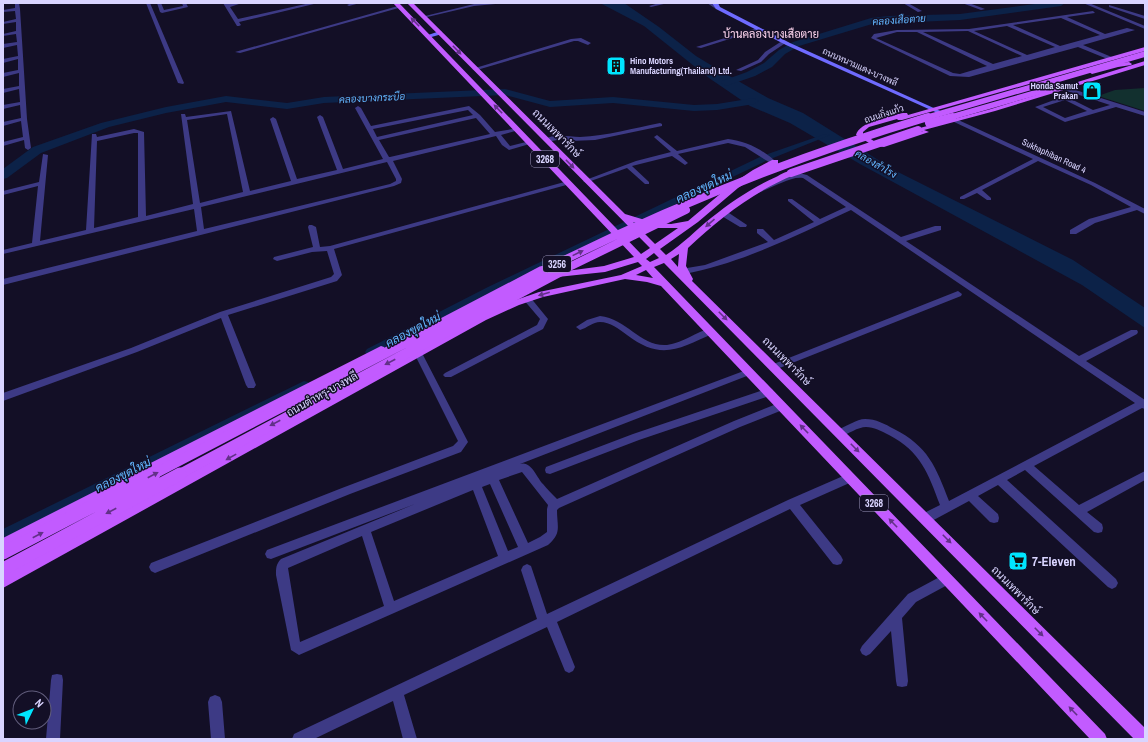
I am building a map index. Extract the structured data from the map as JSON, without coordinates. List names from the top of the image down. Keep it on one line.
{"streets":{"main road":["ถนนหนามแดง-บางพลี","ถนนกิ่งแก้ว","ถนนเทพารักษ์","3268","3256","ถนนตำหรุ-บางพลี"],"street":["Sukhaphiban Road 4"]},"crossings":[["ถนนหนามแดง-บางพลี","ถนนกิ่งแก้ว"],["ถนนหนามแดง-บางพลี","3256"],["ถนนกิ่งแก้ว","ถนนเทพารักษ์"],["ถนนกิ่งแก้ว","ถนนตำหรุ-บางพลี"],["ถนนเทพารักษ์","3256"],["ถนนเทพารักษ์","ถนนตำหรุ-บางพลี"],["Sukhaphiban Road 4","3256"],["3268","ถนนตำหรุ-บางพลี"],["3256","ถนนตำหรุ-บางพลี"]],"districts":["บ้านคลองบางเสือตาย"],"water":["คลองเสือตาย","คลองบางกระบือ","คลองสำโรง","คลองขุดใหม่"],"places":{"building":["Hino Motors Manufacturing(Thailand) Ltd."],"shop":["Honda Samut Prakan"],"supermarket":["7-Eleven"]},"north":"top right"}
